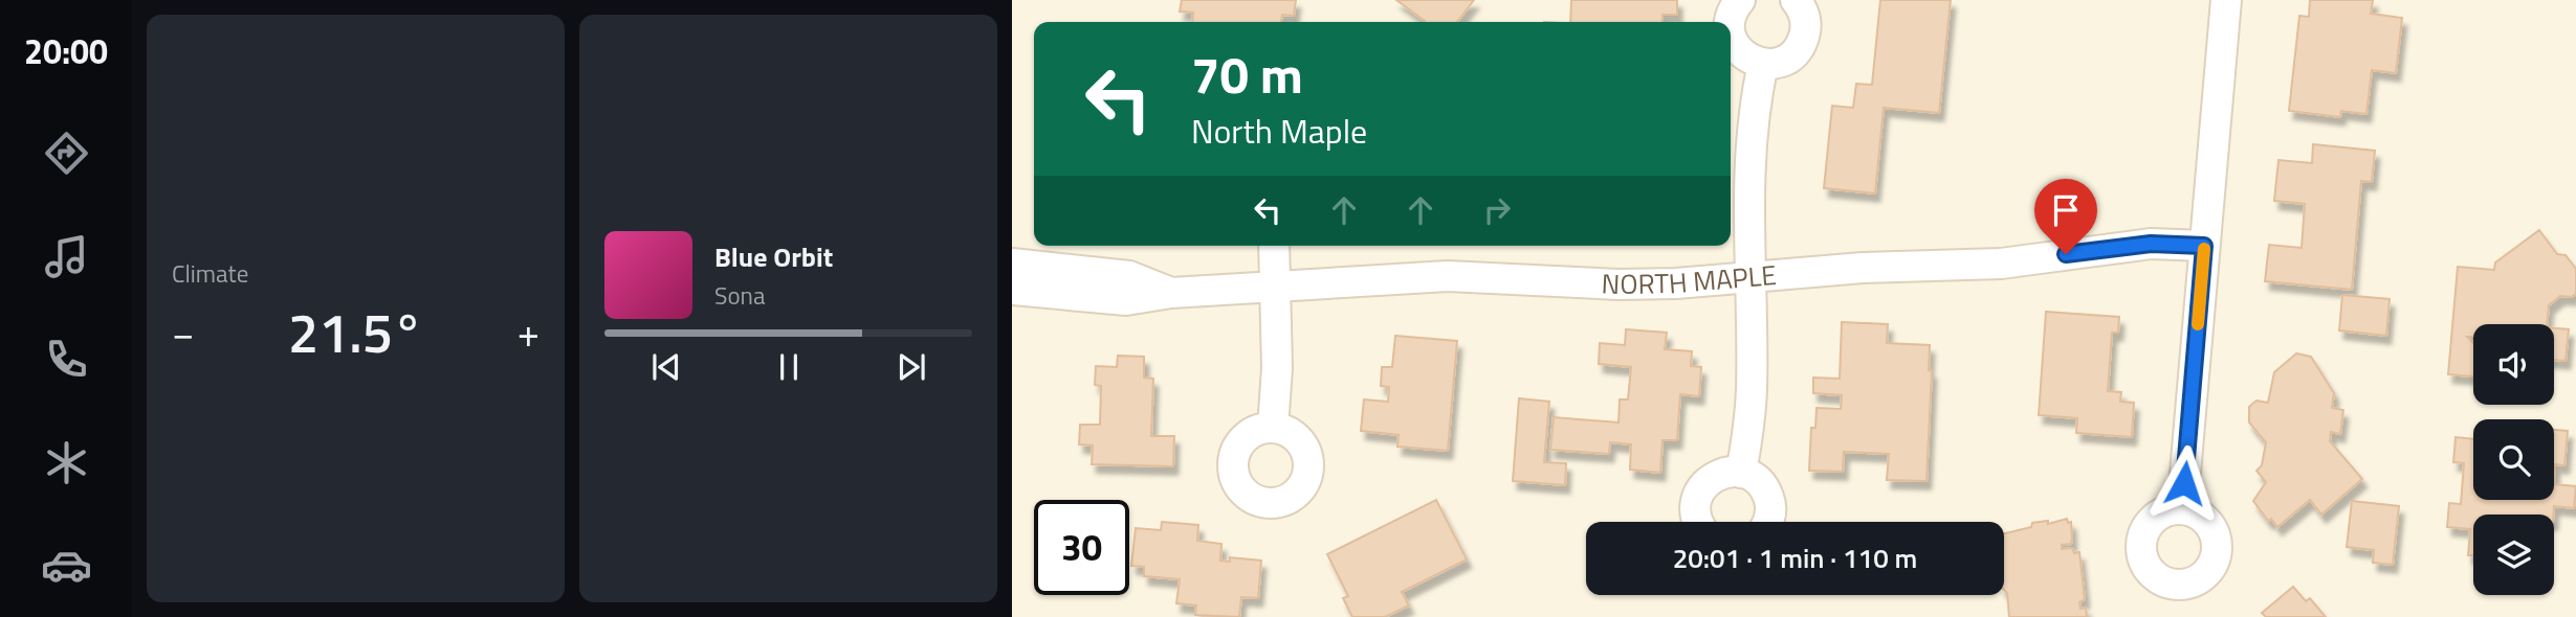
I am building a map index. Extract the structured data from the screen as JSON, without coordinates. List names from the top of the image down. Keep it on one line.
{"streets":{"street":["NORTH MAPLE"]},"page":{"tabs":"20:00","tile":"Climate","turn":["70 m","North Maple"],"song":["Blue Orbit","Sona"],"heat":["−","21.5°","+"],"limit":"30","trip":"20:01 · 1 min · 110 m"}}
